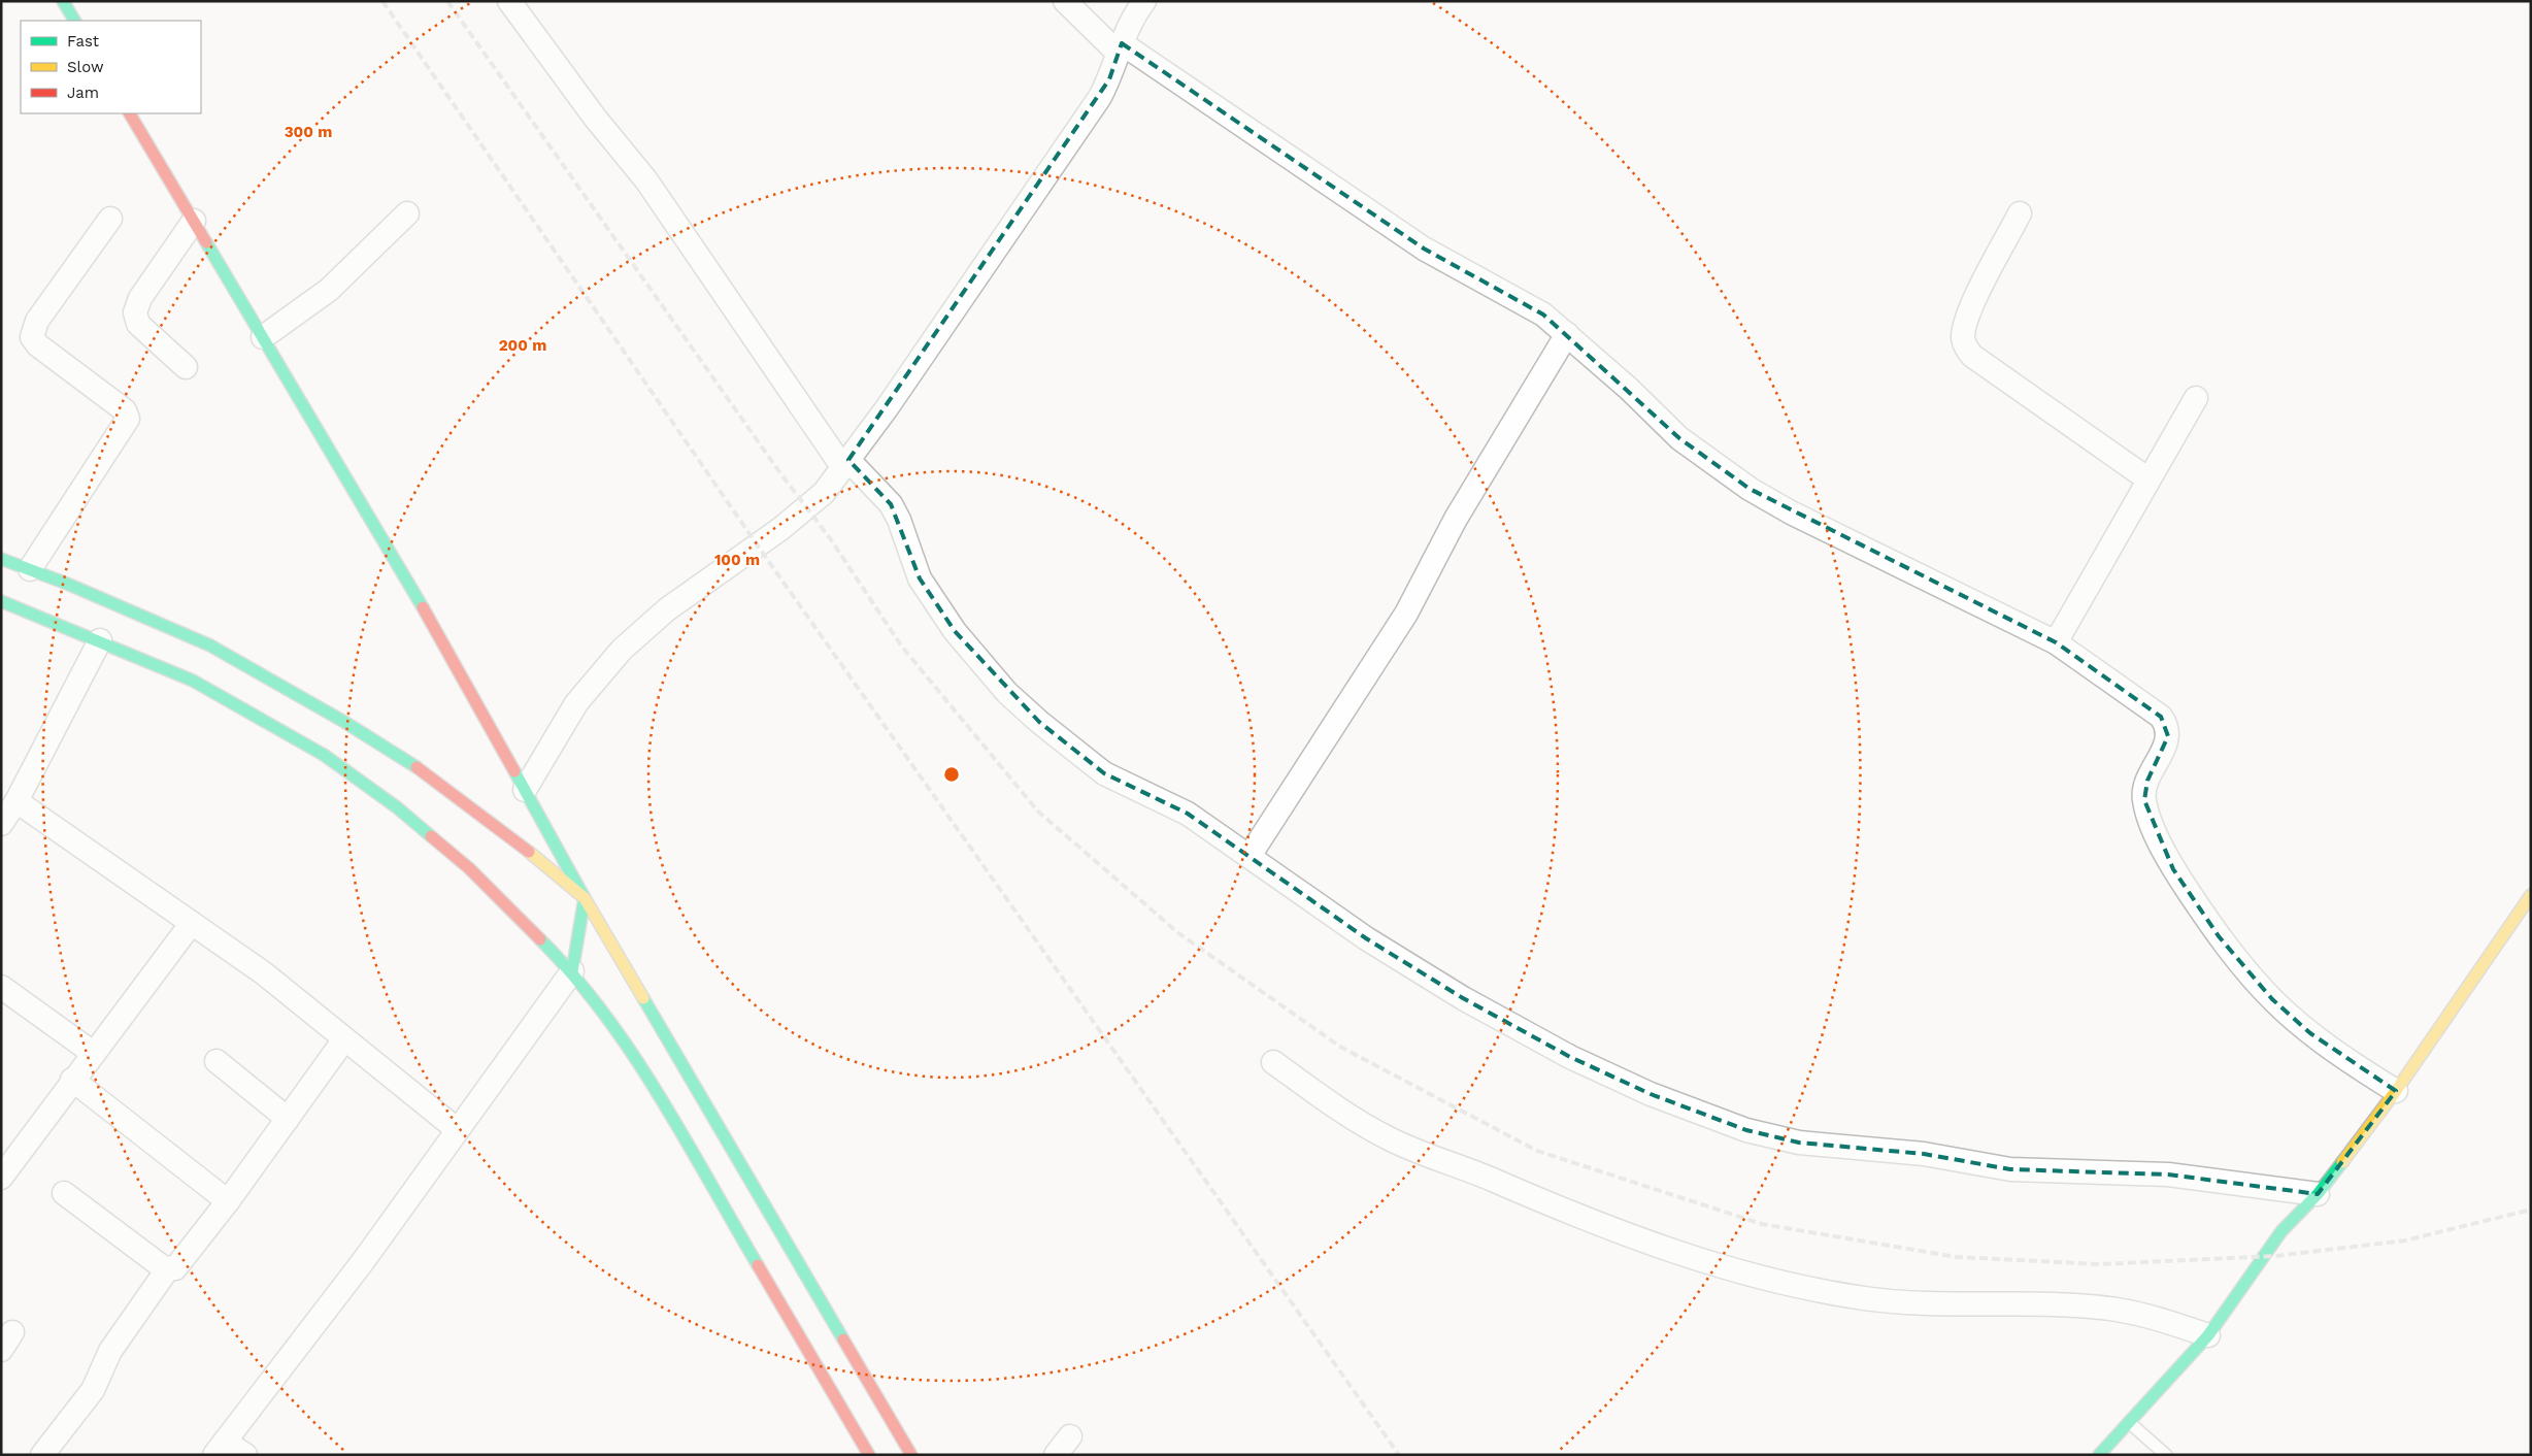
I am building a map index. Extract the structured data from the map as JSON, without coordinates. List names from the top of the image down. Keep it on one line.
{"legend":["Fast","Slow","Jam"],"rings":["300 m","200 m","100 m"]}
